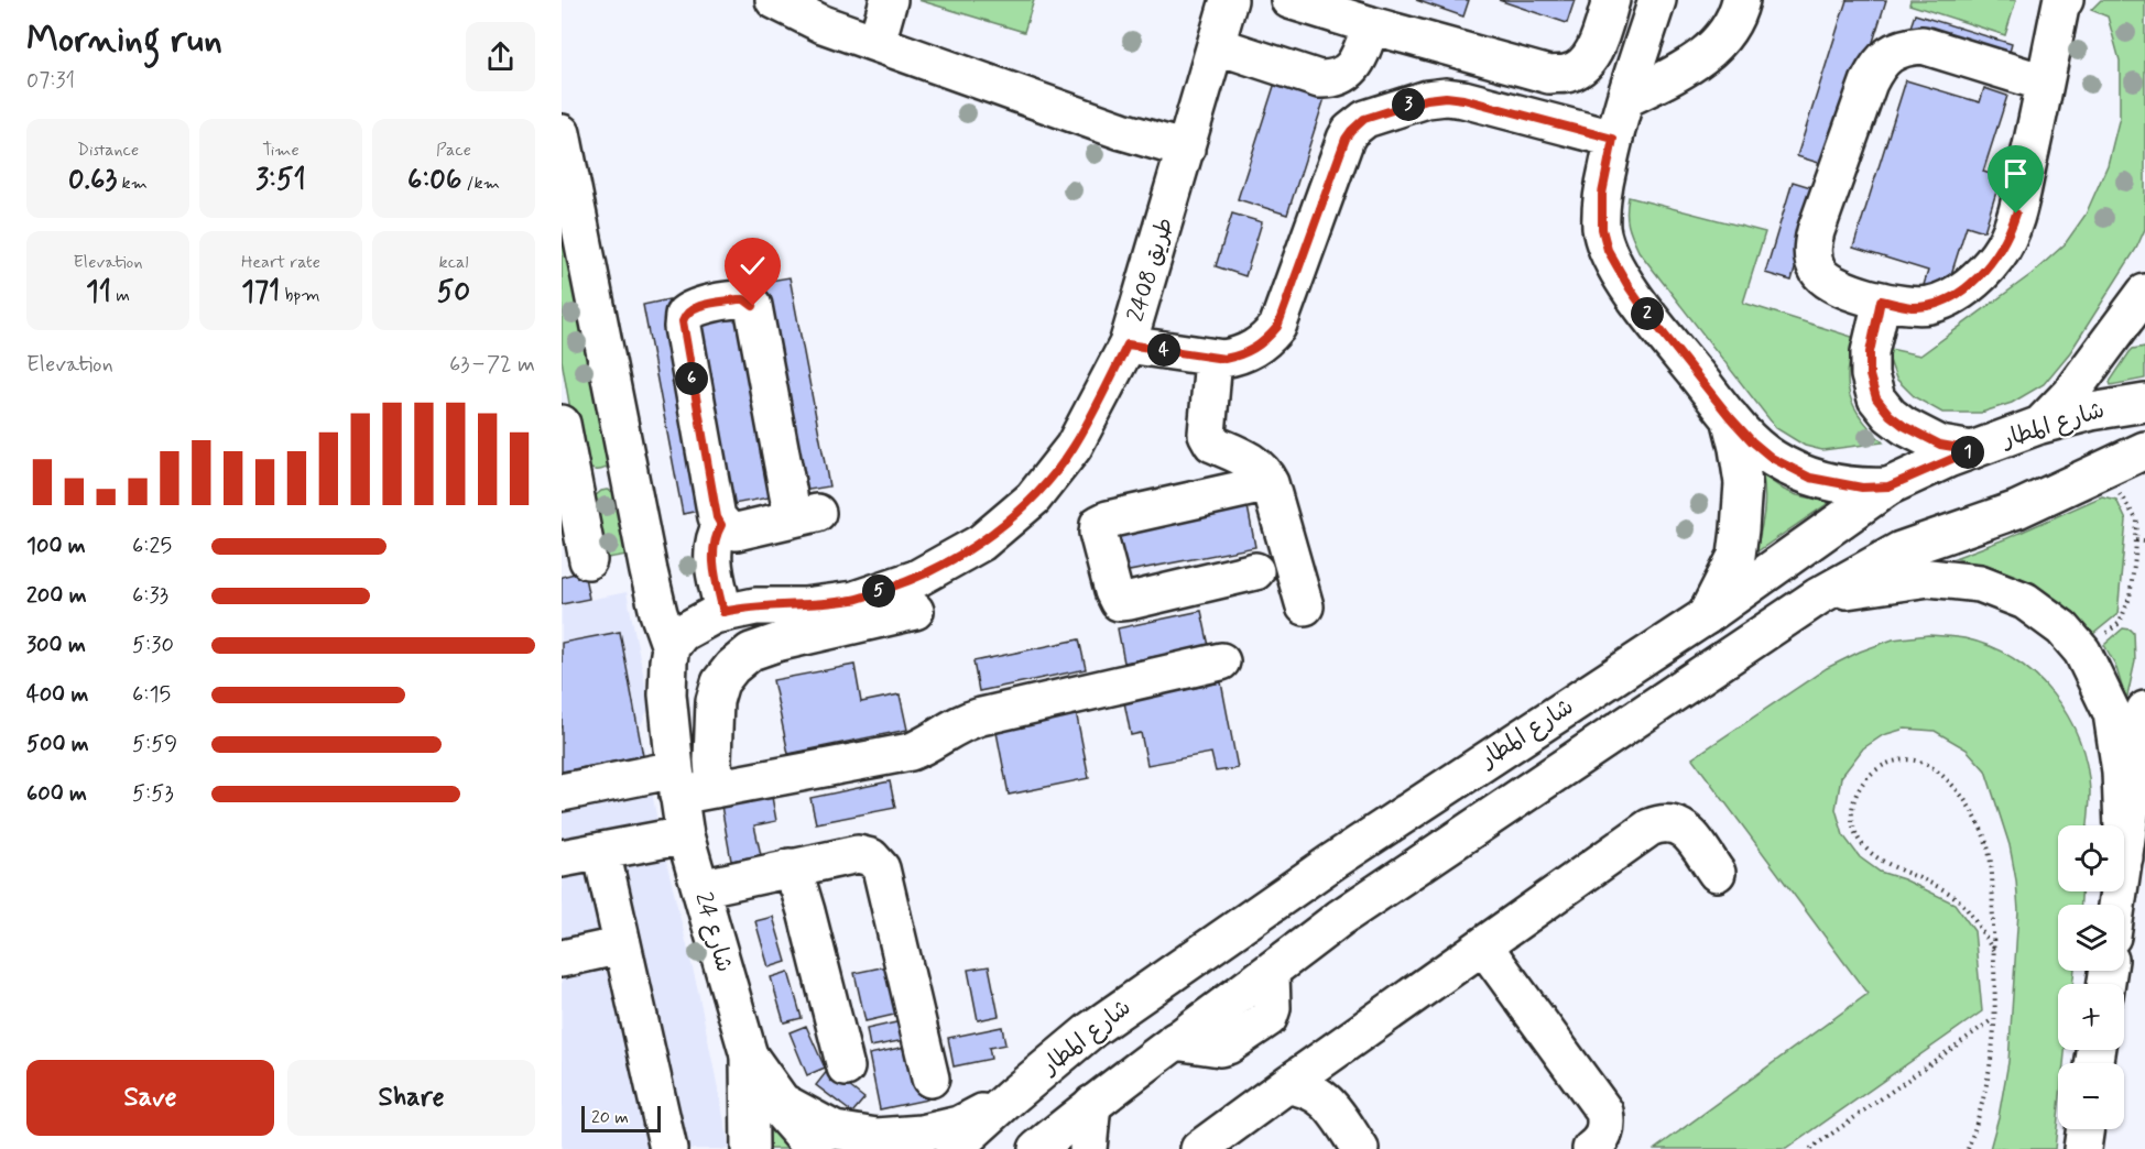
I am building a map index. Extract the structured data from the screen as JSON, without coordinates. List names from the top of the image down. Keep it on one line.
{"streets":{"main road":["طريق 2408","شارع المطار","شارع 24"]},"crossings":[["طريق 2408","شارع 24"]],"scale_bar":"20 m","page":{"heading":["Morning run","07:31"],"pins":["3","2","4","6","1","5"],"stats":[["Distance","0.63 km"],["Time","3:51"],["Pace","6:06 /km"],["Elevation","11 m"],["Heart rate","171 bpm"],["kcal","50"]],"chart":["Elevation","63–72 m"],"list":[{"name":"100 m","note":"6:25"},{"name":"200 m","note":"6:33"},{"name":"300 m","note":"5:30"},{"name":"400 m","note":"6:15"},{"name":"500 m","note":"5:59"},{"name":"600 m","note":"5:53"}],"map_buttons":["+","−"],"buttons":["Save","Share"],"scale":"20 m"}}
